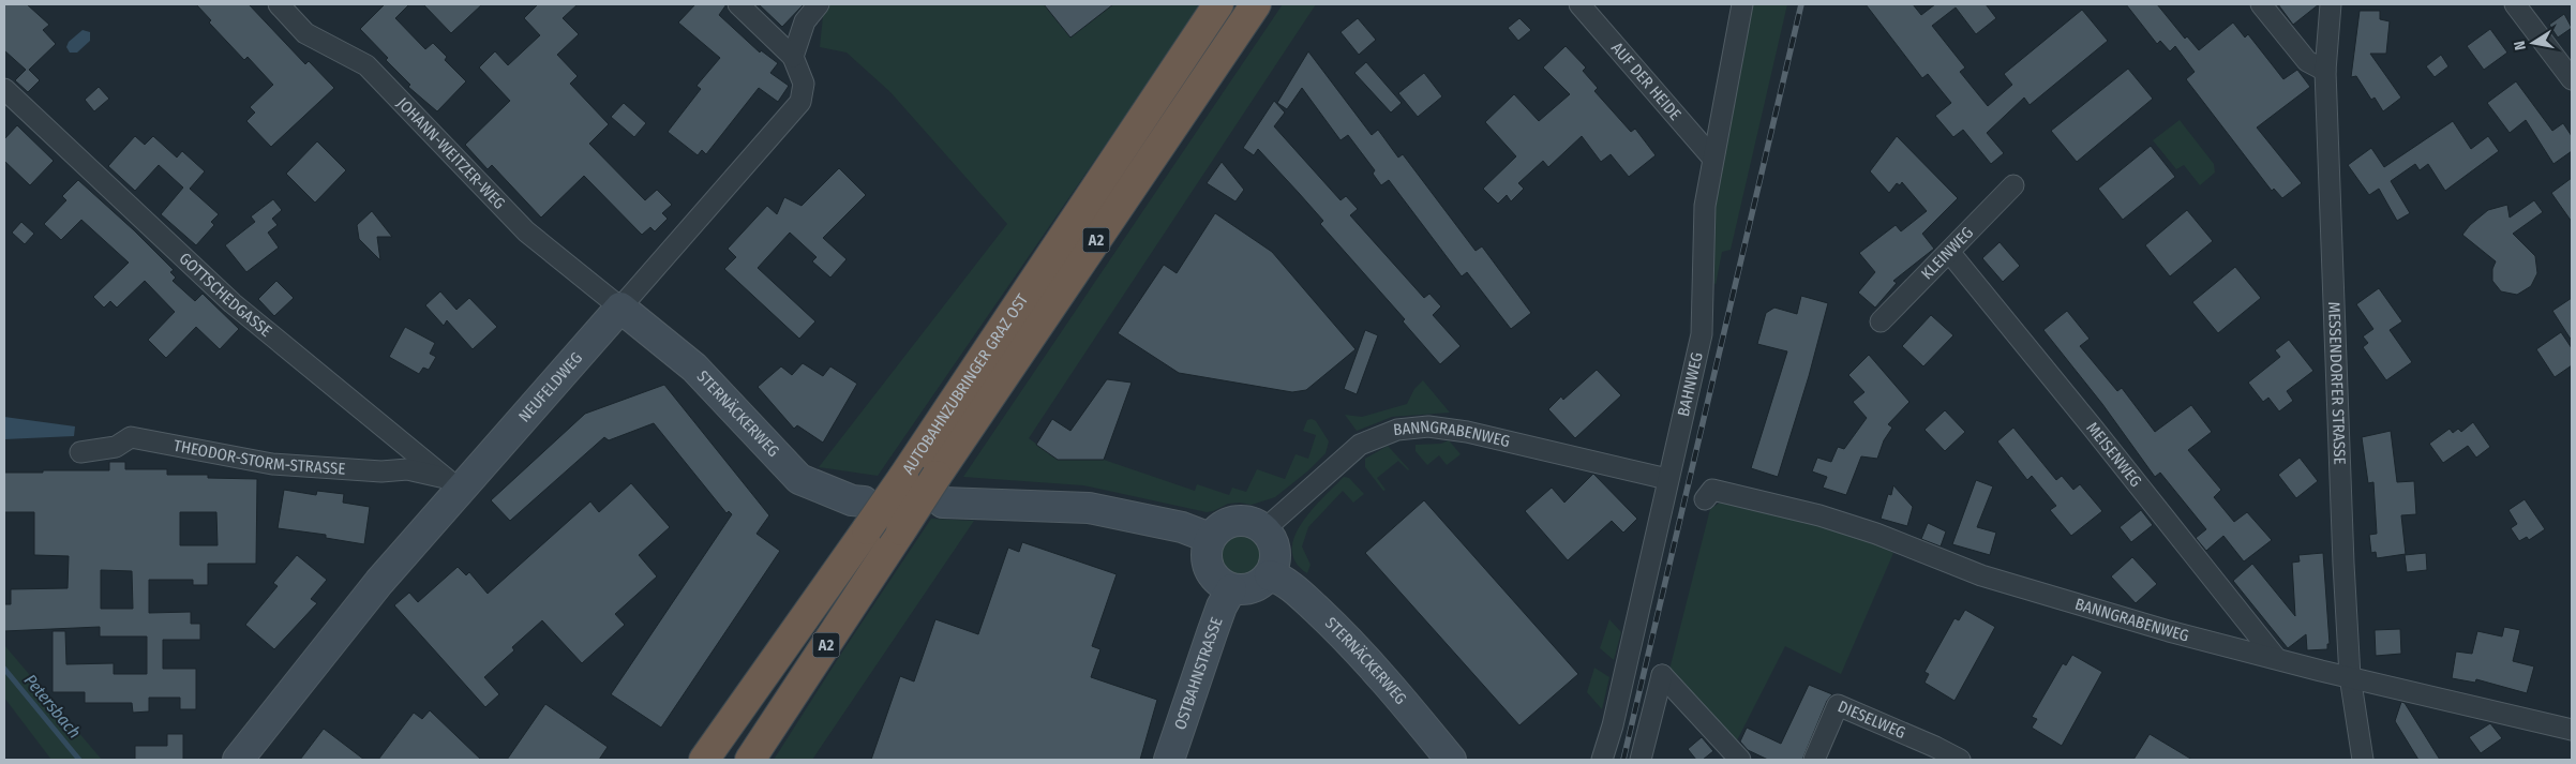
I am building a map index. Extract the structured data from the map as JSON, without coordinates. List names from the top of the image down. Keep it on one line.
{"streets":{"highway":["A2","AUTOBAHNZUBRINGER GRAZ OST"],"street":["AUF DER HEIDE","JOHANN-WEITZER-WEG","KLEINWEG","GOTTSCHEDGASSE","MESSENDORFER STRASSE","BAHNWEG","NEUFELDWEG","STERNÄCKERWEG","BANNGRABENWEG","MEISENWEG","THEODOR-STORM-STRASSE","OSTBAHNSTRASSE","DIESELWEG"]},"crossings":[["AUF DER HEIDE","BAHNWEG"],["JOHANN-WEITZER-WEG","NEUFELDWEG"],["JOHANN-WEITZER-WEG","STERNÄCKERWEG"],["KLEINWEG","MEISENWEG"],["GOTTSCHEDGASSE","NEUFELDWEG"],["GOTTSCHEDGASSE","THEODOR-STORM-STRASSE"],["MESSENDORFER STRASSE","BANNGRABENWEG"],["AUTOBAHNZUBRINGER GRAZ OST","STERNÄCKERWEG"],["BAHNWEG","BANNGRABENWEG"],["NEUFELDWEG","STERNÄCKERWEG"],["NEUFELDWEG","THEODOR-STORM-STRASSE"],["STERNÄCKERWEG","BANNGRABENWEG"],["STERNÄCKERWEG","OSTBAHNSTRASSE"],["BANNGRABENWEG","MEISENWEG"],["BANNGRABENWEG","OSTBAHNSTRASSE"]],"water":["Petersbach"],"north":"left"}
